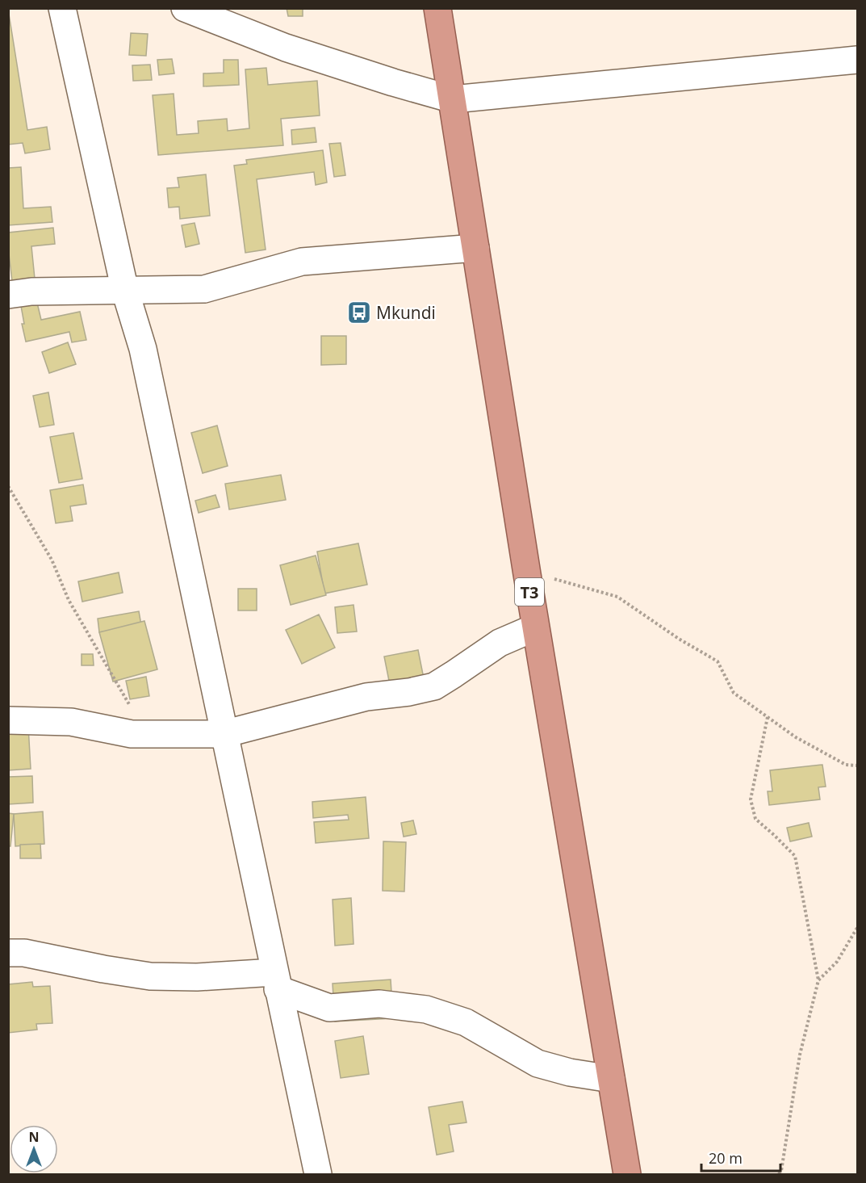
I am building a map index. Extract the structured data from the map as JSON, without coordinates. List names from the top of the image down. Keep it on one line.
{"streets":{"highway":["T3"]},"places":{"bus stop":["Mkundi"]},"scale_bar":"20 m","north":"top"}
